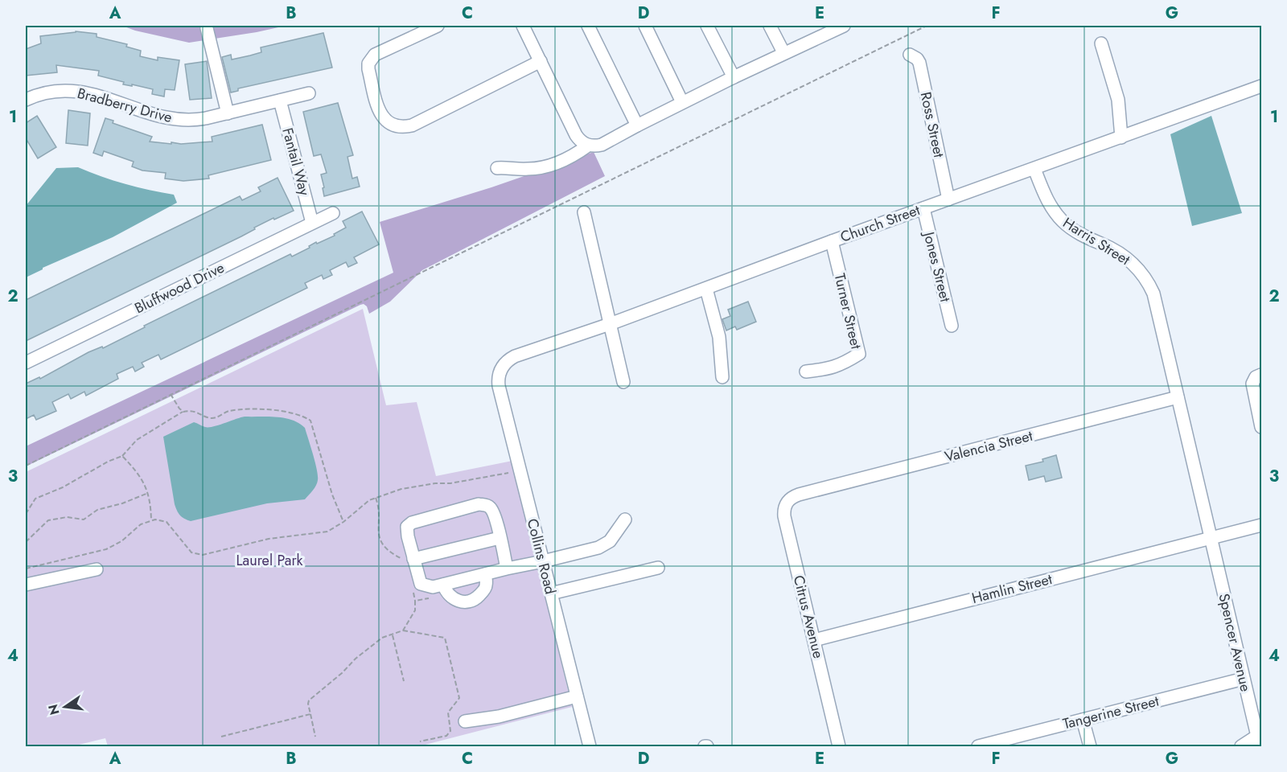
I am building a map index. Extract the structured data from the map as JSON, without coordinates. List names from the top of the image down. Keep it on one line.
{"streets":{"street":["Bradberry Drive","Ross Street","Fantail Way","Church Street","Harris Street","Jones Street","Bluffwood Drive","Turner Street","Valencia Street","Collins Road","Hamlin Street","Citrus Avenue","Spencer Avenue","Tangerine Street"]},"crossings":[["Bradberry Drive","Fantail Way"],["Ross Street","Church Street"],["Fantail Way","Bluffwood Drive"],["Church Street","Harris Street"],["Church Street","Jones Street"],["Church Street","Turner Street"],["Church Street","Collins Road"],["Harris Street","Valencia Street"],["Harris Street","Spencer Avenue"],["Valencia Street","Citrus Avenue"],["Valencia Street","Spencer Avenue"],["Hamlin Street","Citrus Avenue"],["Hamlin Street","Spencer Avenue"],["Spencer Avenue","Tangerine Street"]],"parks":["Laurel Park"],"north":"left","grid":{"columns":["A","B","C","D","E","F","G"],"rows":["1","2","3","4"]}}
